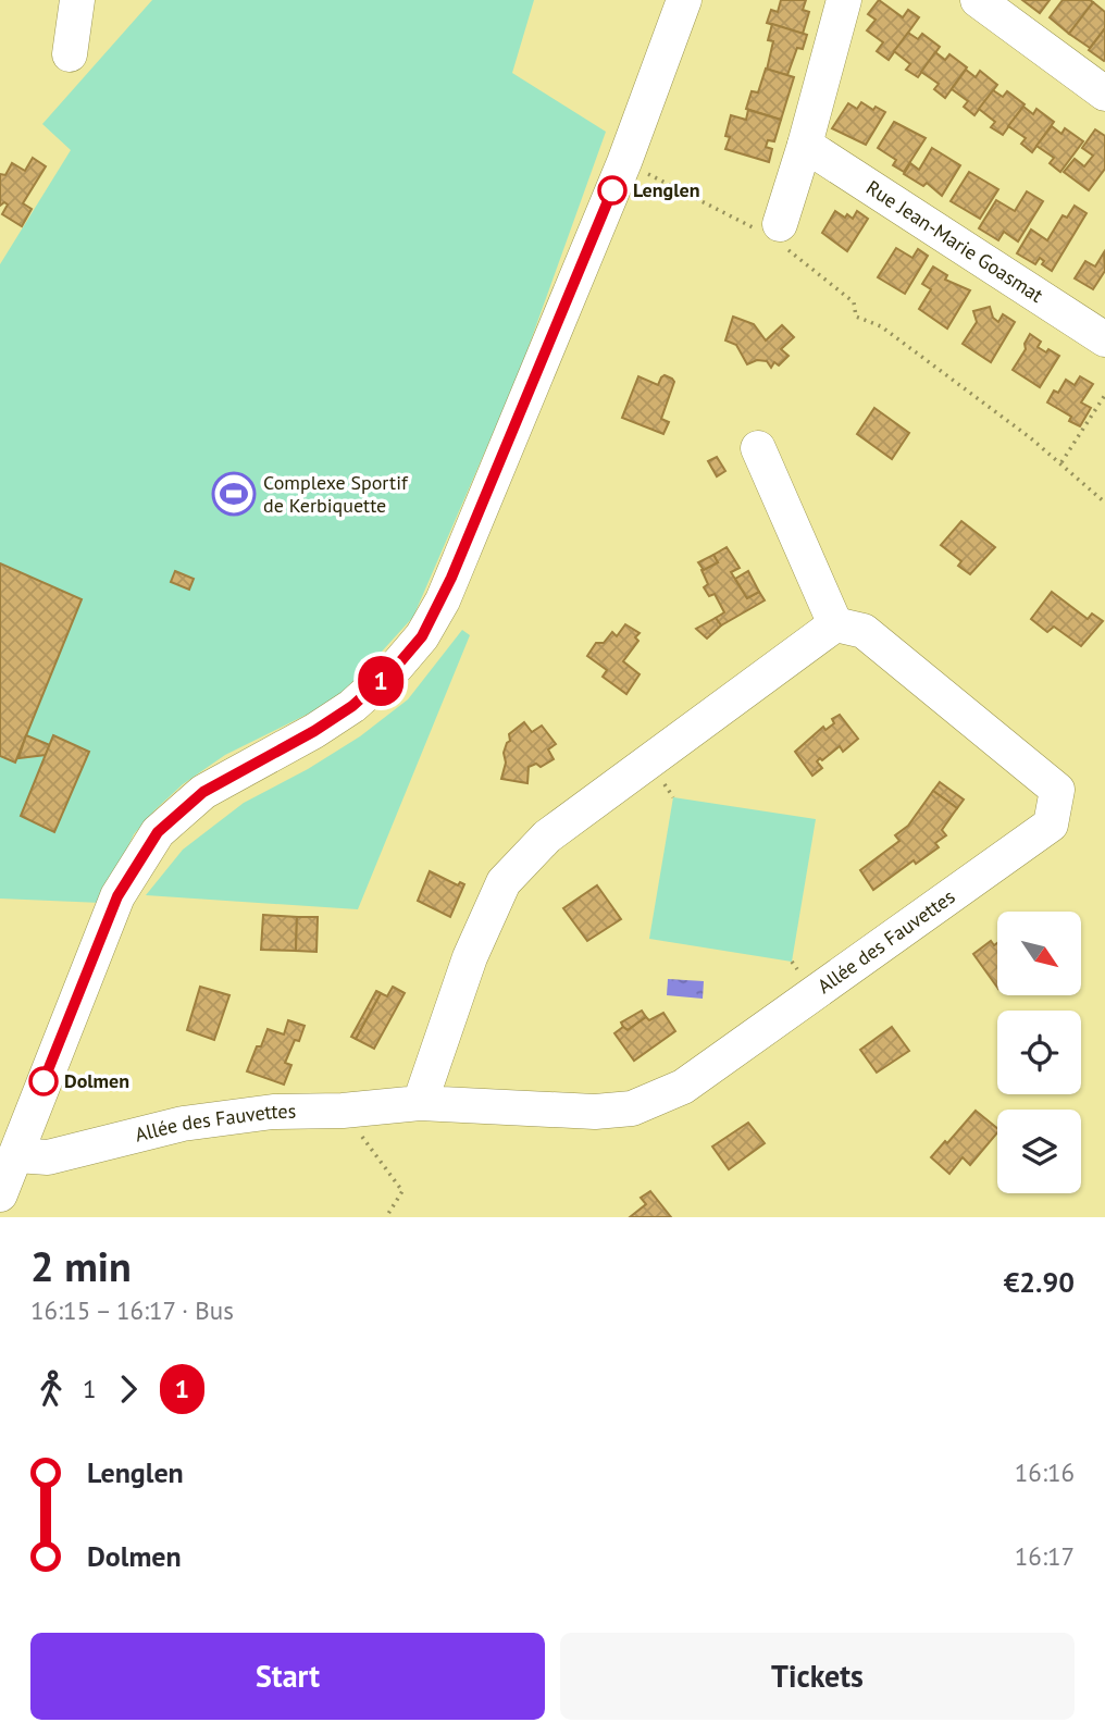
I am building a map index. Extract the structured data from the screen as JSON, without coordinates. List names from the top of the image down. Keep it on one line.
{"streets":{"street":["Rue Jean-Marie Goasmat","Allée des Fauvettes"]},"places":{"other":["Lenglen","Dolmen"],"sports":["Complexe Sportif de Kerbiquette"]},"lines":["bus line 1"],"north":"bottom right","page":{"on_map":"1","heading":["2 min","16:15 – 16:17 · Bus","€2.90"],"legs":["1","1"],"list":[{"name":"Lenglen","value":"16:16"},{"name":"Dolmen","value":"16:17"}],"buttons":["Start","Tickets"]}}
